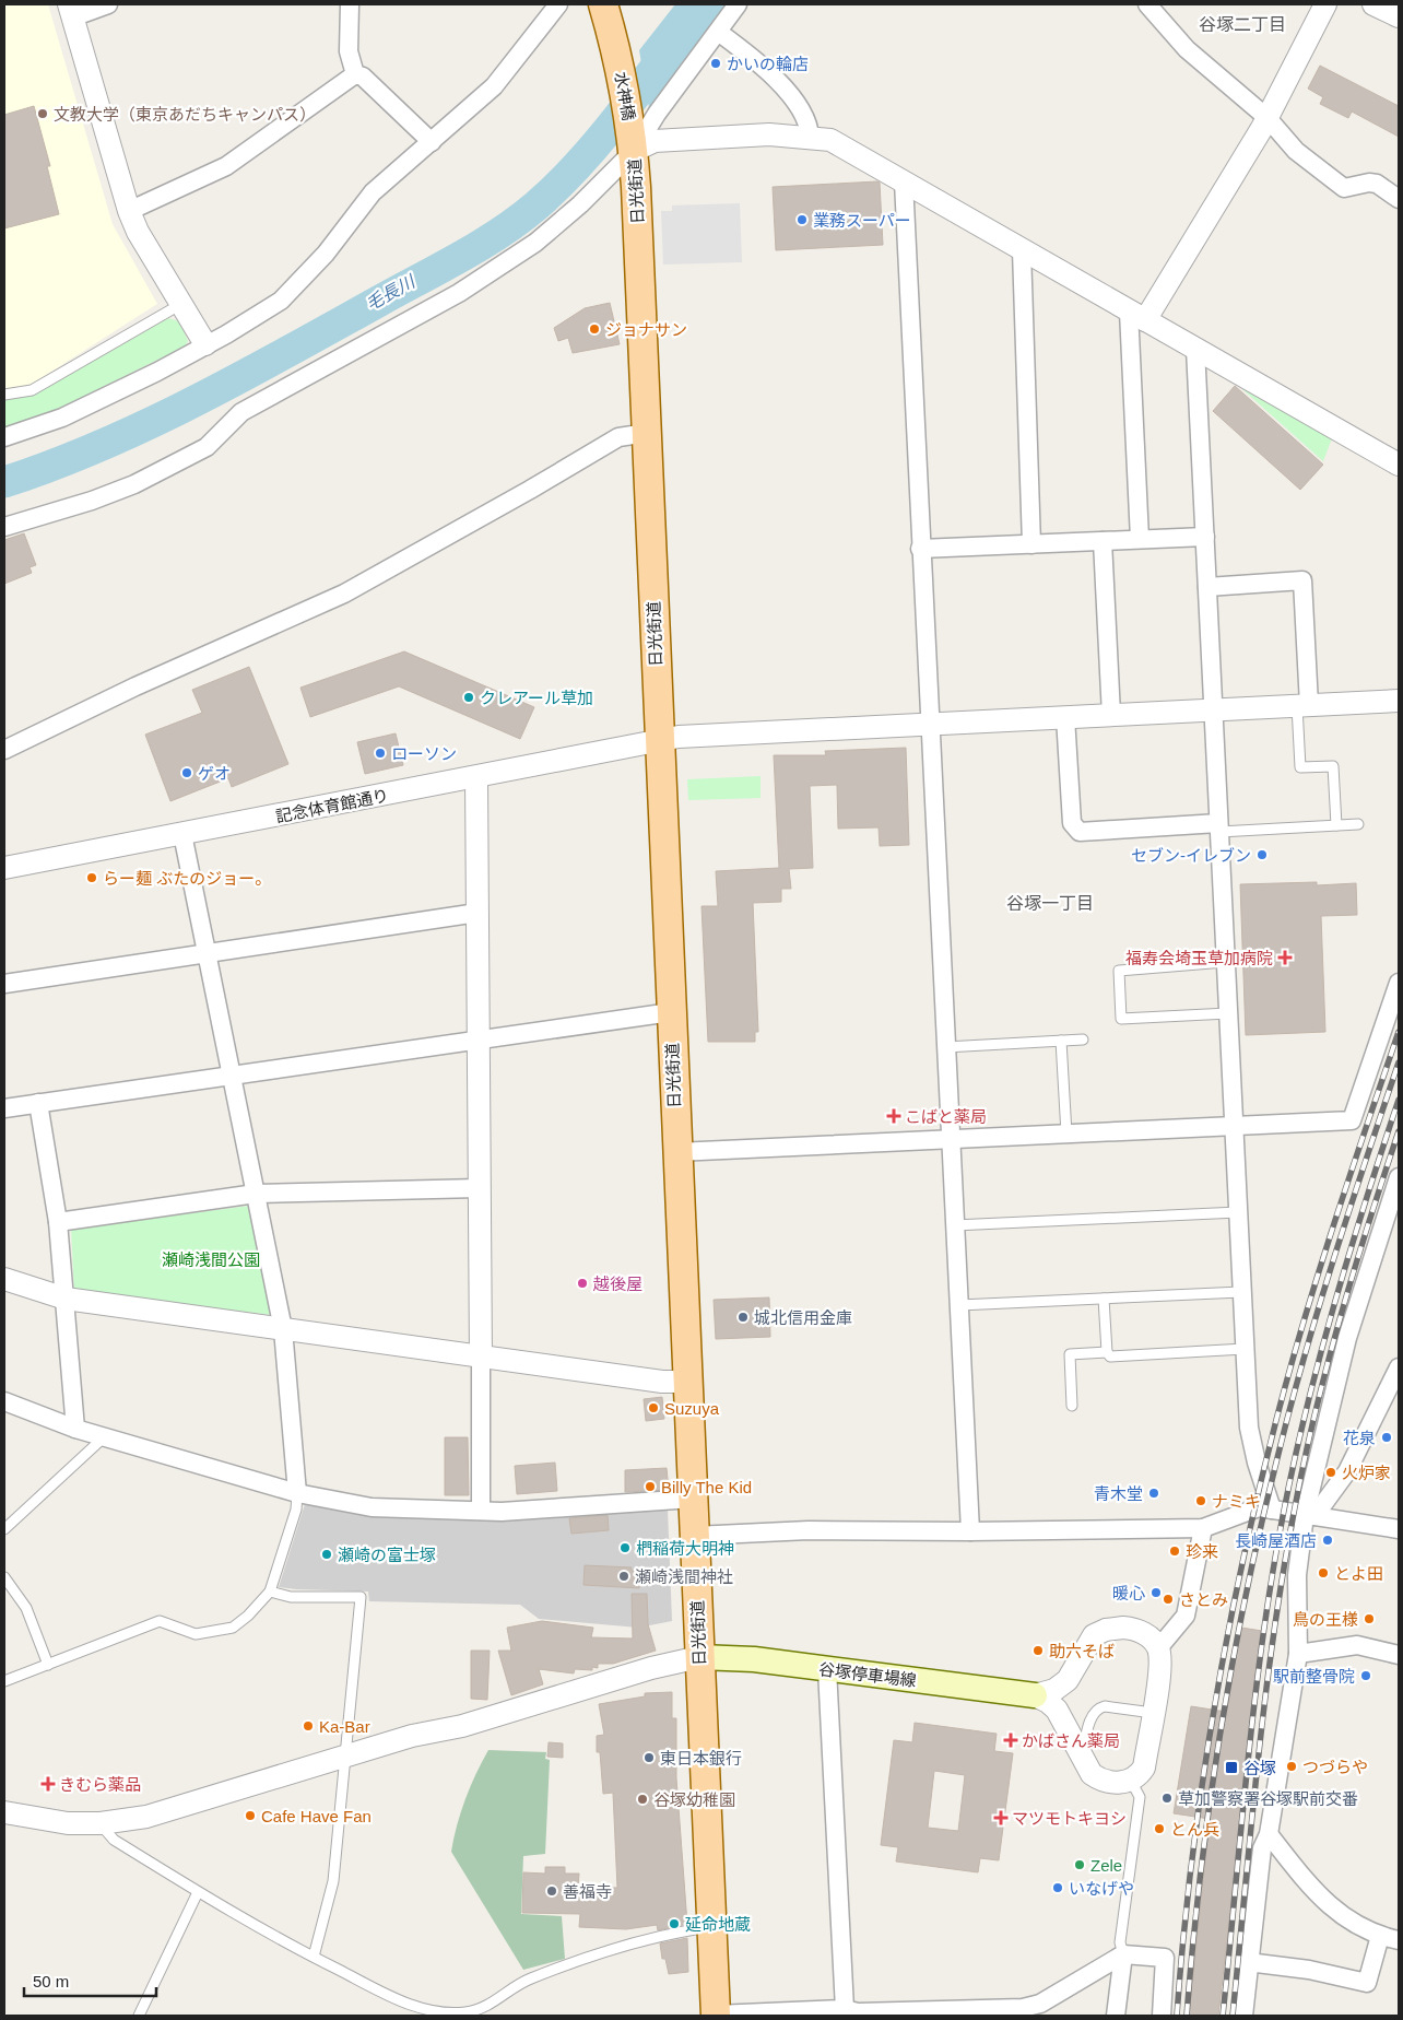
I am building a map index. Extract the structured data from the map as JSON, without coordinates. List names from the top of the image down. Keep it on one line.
{"streets":{"main road":["水神橋","日光街道","谷塚停車場線"],"street":["記念体育館通り"]},"crossings":[["水神橋","日光街道"],["日光街道","記念体育館通り"],["日光街道","谷塚停車場線"]],"districts":["谷塚二丁目","谷塚一丁目"],"water":["毛長川"],"parks":["瀬崎浅間公園"],"places":{"other":["かいの輪店","文教大学（東京あだちキャンパス）","業務スーパー","ジョナサン","クレアール草加","ローソン","ゲオ","セブン-イレブン","らー麺 ぶたのジョー。","越後屋","城北信用金庫","Suzuya","花泉","火炉家","Billy The Kid","青木堂","ナミキ","長崎屋酒店","椚稲荷大明神","珍来","瀬崎の富士塚","とよ田","瀬崎浅間神社","暖心","さとみ","鳥の王様","助六そば","駅前整骨院","Ka-Bar","東日本銀行","つづらや","草加警察署谷塚駅前交番","谷塚幼稚園","Cafe Have Fan","とん兵","Zele","いなげや","善福寺","延命地蔵"],"health":["福寿会埼玉草加病院","こばと薬局","かばさん薬局","きむら薬品","マツモトキヨシ"],"transit":["谷塚"]},"scale_bar":"50 m"}
